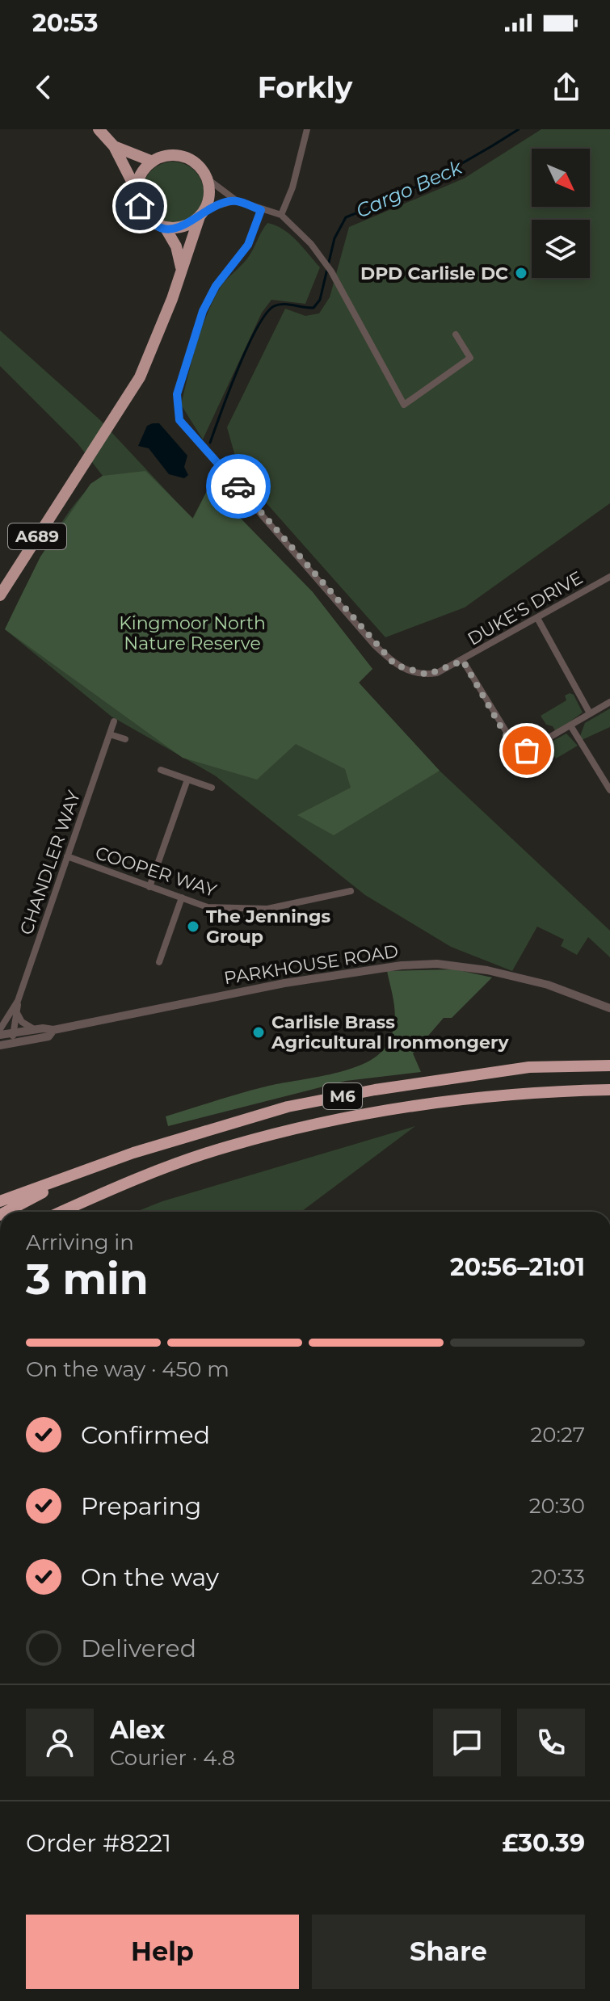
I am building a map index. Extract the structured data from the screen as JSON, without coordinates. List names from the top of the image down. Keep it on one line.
{"streets":{"highway":["A689","M6"],"street":["DUKE'S DRIVE","CHANDLER WAY","COOPER WAY","PARKHOUSE ROAD"]},"crossings":[["CHANDLER WAY","COOPER WAY"],["CHANDLER WAY","PARKHOUSE ROAD"]],"water":["Cargo Beck"],"parks":["Kingmoor North Nature Reserve"],"places":["DPD Carlisle DC","The Jennings Group","Carlisle Brass Agricultural Ironmongery"],"north":"bottom right","page":{"status":"20:53","header":"Forkly","heading":["3 min","Arriving in","20:56–21:01"],"panel":["Alex","Courier · 4.8","Order #8221","£30.39"],"bar":"On the way · 450 m","list":[["Confirmed","20:27"],["Preparing","20:30"],["On the way","20:33"],"Delivered"],"buttons":["Help","Share"]}}
